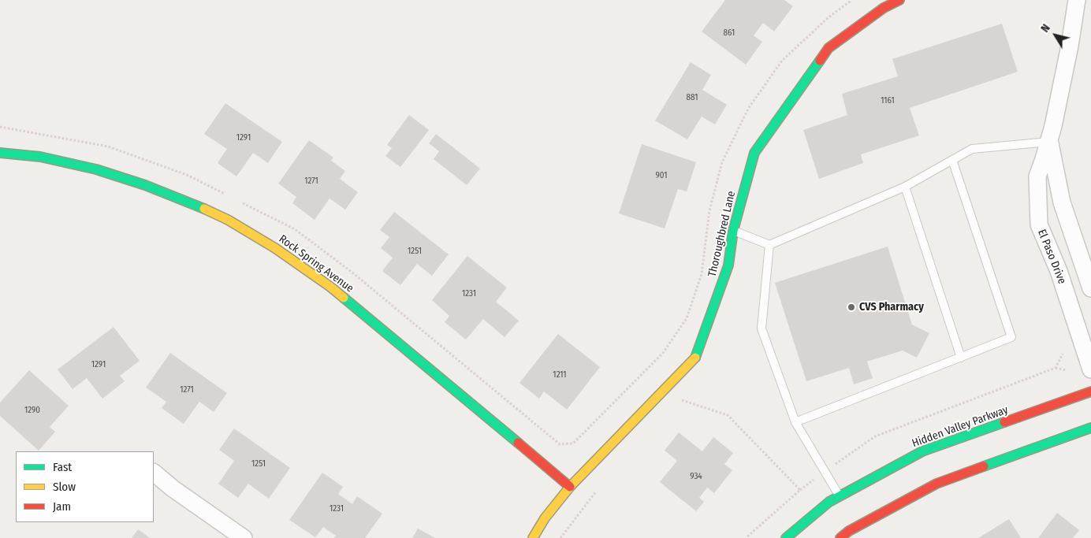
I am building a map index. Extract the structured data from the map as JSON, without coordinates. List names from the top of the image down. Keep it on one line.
{"streets":{"street":["Thoroughbred Lane","El Paso Drive","Rock Spring Avenue","Hidden Valley Parkway"]},"crossings":[["Thoroughbred Lane","Rock Spring Avenue"]],"places":["CVS Pharmacy"],"house_numbers":["861","881","1161","1291","901","1271","1251","1231","1291","1211","1271","1290","1251","934","1231"],"legend":["Fast","Slow","Jam"],"north":"top left"}
